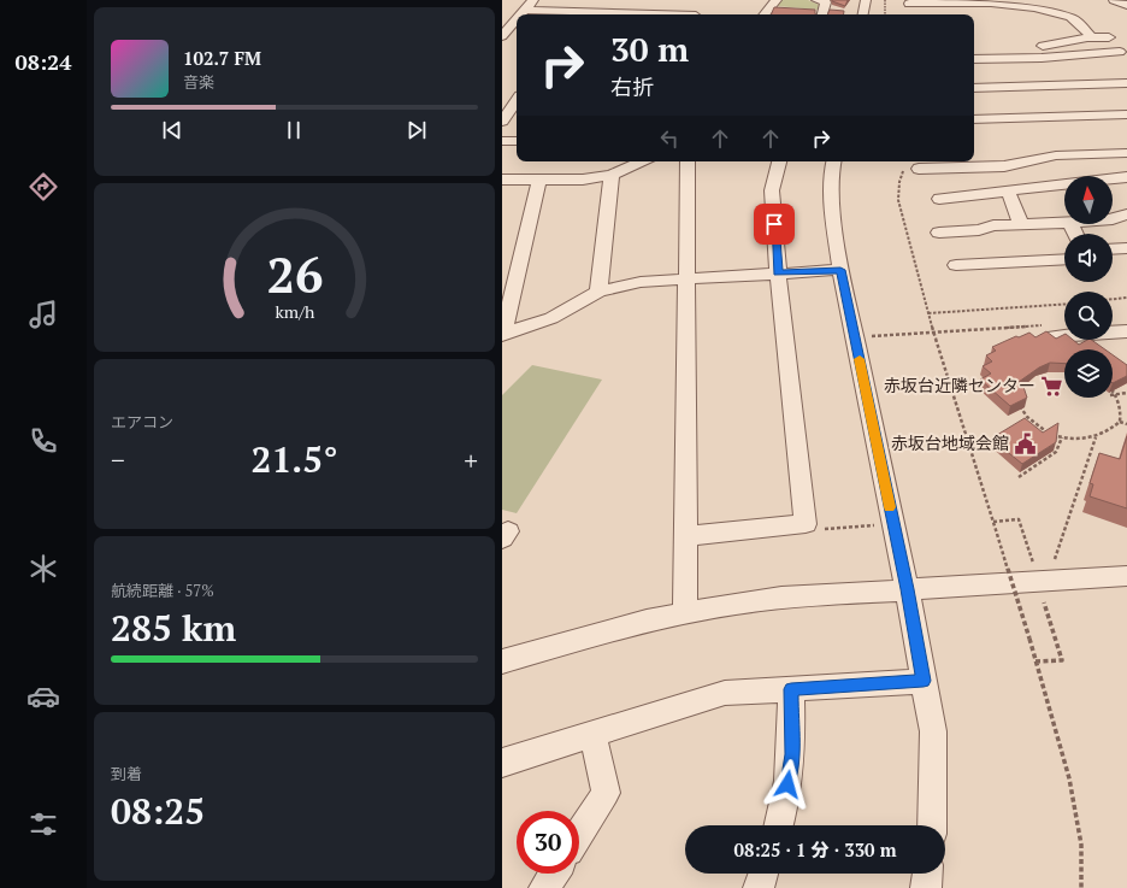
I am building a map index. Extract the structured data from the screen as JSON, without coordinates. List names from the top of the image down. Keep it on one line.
{"places":{"supermarket":["赤坂台近隣センター"],"public building":["赤坂台地域会館"]},"north":"top","page":{"tabs":"08:24","turn":["30 m","右折"],"song":["102.7 FM","音楽"],"tile":["エアコン",["航続距離 · 57%","285 km"],["到着","08:25"]],"heat":["−","21.5°","+"],"limit":"30","trip":"08:25 · 1 分 · 330 m","gauge":["26","km/h"]}}
